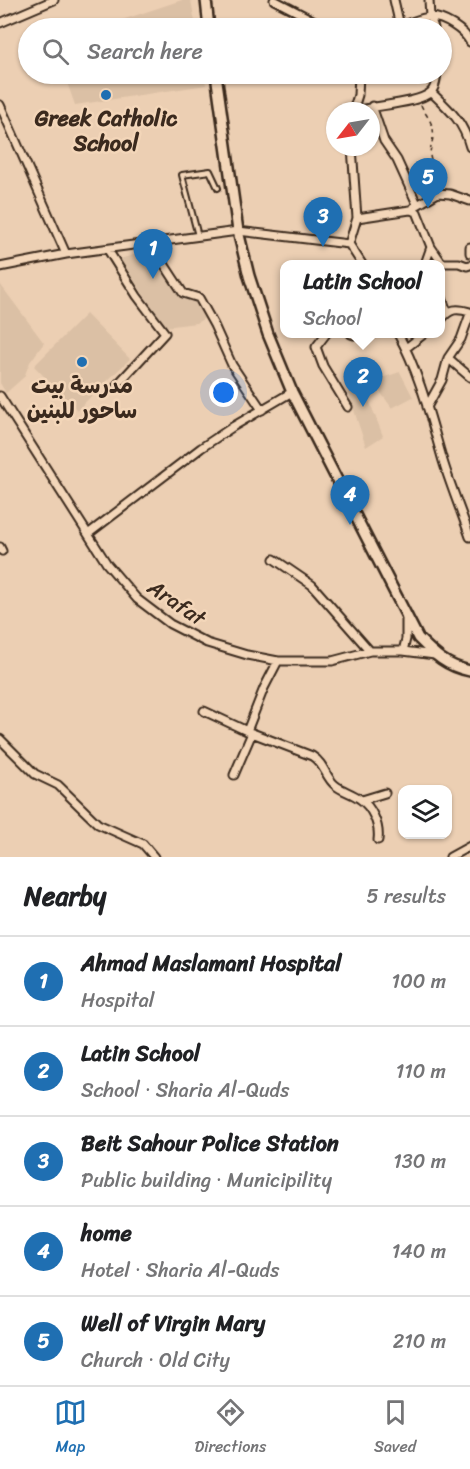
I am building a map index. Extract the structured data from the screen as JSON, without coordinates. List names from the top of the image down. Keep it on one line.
{"streets":{"street":["Arafat"]},"places":["Greek Catholic School","مدرسة بيت ساحور للبنين"],"north":"bottom left","page":{"search":"Search here","pins":["5","3","1","2","4"],"popup":["Latin School","School"],"heading":["Nearby","5 results"],"list":[{"mark":"1","name":"Ahmad Maslamani Hospital","note":"Hospital","value":"100 m"},{"mark":"2","name":"Latin School","note":"School · Sharia Al-Quds","value":"110 m"},{"mark":"3","name":"Beit Sahour Police Station","note":"Public building · Municipility","value":"130 m"},{"mark":"4","name":"home","note":"Hotel · Sharia Al-Quds","value":"140 m"},{"mark":"5","name":"Well of Virgin Mary","note":"Church · Old City","value":"210 m"}],"nav":["Map","Directions","Saved"]}}
